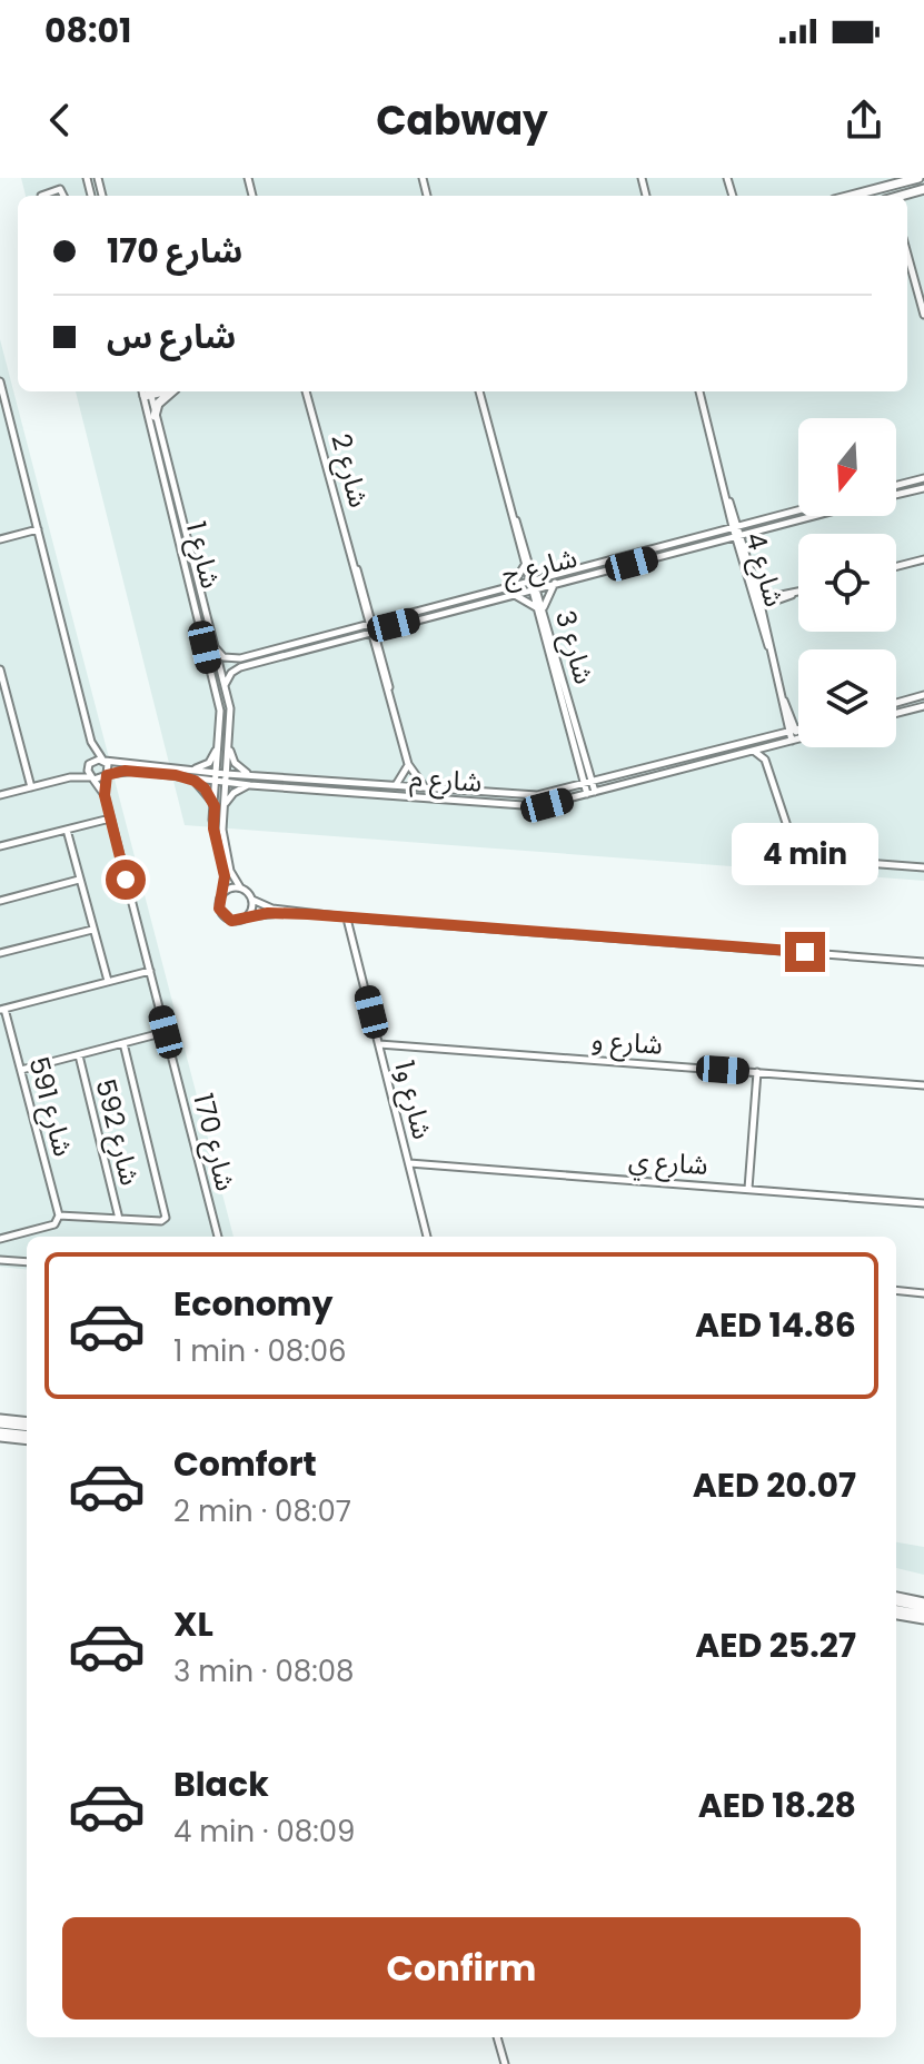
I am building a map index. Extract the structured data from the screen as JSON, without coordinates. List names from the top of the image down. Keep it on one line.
{"streets":{"street":["شارع 2","شارع 1","شارع ج","شارع 4","شارع 3","شارع م","شارع و","شارع و1","شارع 591","شارع 592","شارع 170","شارع ي"]},"crossings":[["شارع 2","شارع ج"],["شارع 2","شارع 3"],["شارع 2","شارع م"],["شارع 1","شارع ج"],["شارع 1","شارع م"],["شارع ج","شارع 4"],["شارع ج","شارع 3"],["شارع ج","شارع م"],["شارع 4","شارع م"],["شارع 3","شارع م"],["شارع م","شارع 170"],["شارع و","شارع و1"],["شارع و1","شارع ي"]],"north":"bottom","page":{"status":"08:01","header":"Cabway","banner":["شارع 170","شارع س"],"bubble":"4 min","list":[{"name":"Economy","note":"1 min · 08:06","value":"AED 14.86"},{"name":"Comfort","note":"2 min · 08:07","value":"AED 20.07"},{"name":"XL","note":"3 min · 08:08","value":"AED 25.27"},{"name":"Black","note":"4 min · 08:09","value":"AED 18.28"}],"buttons":"Confirm"}}
